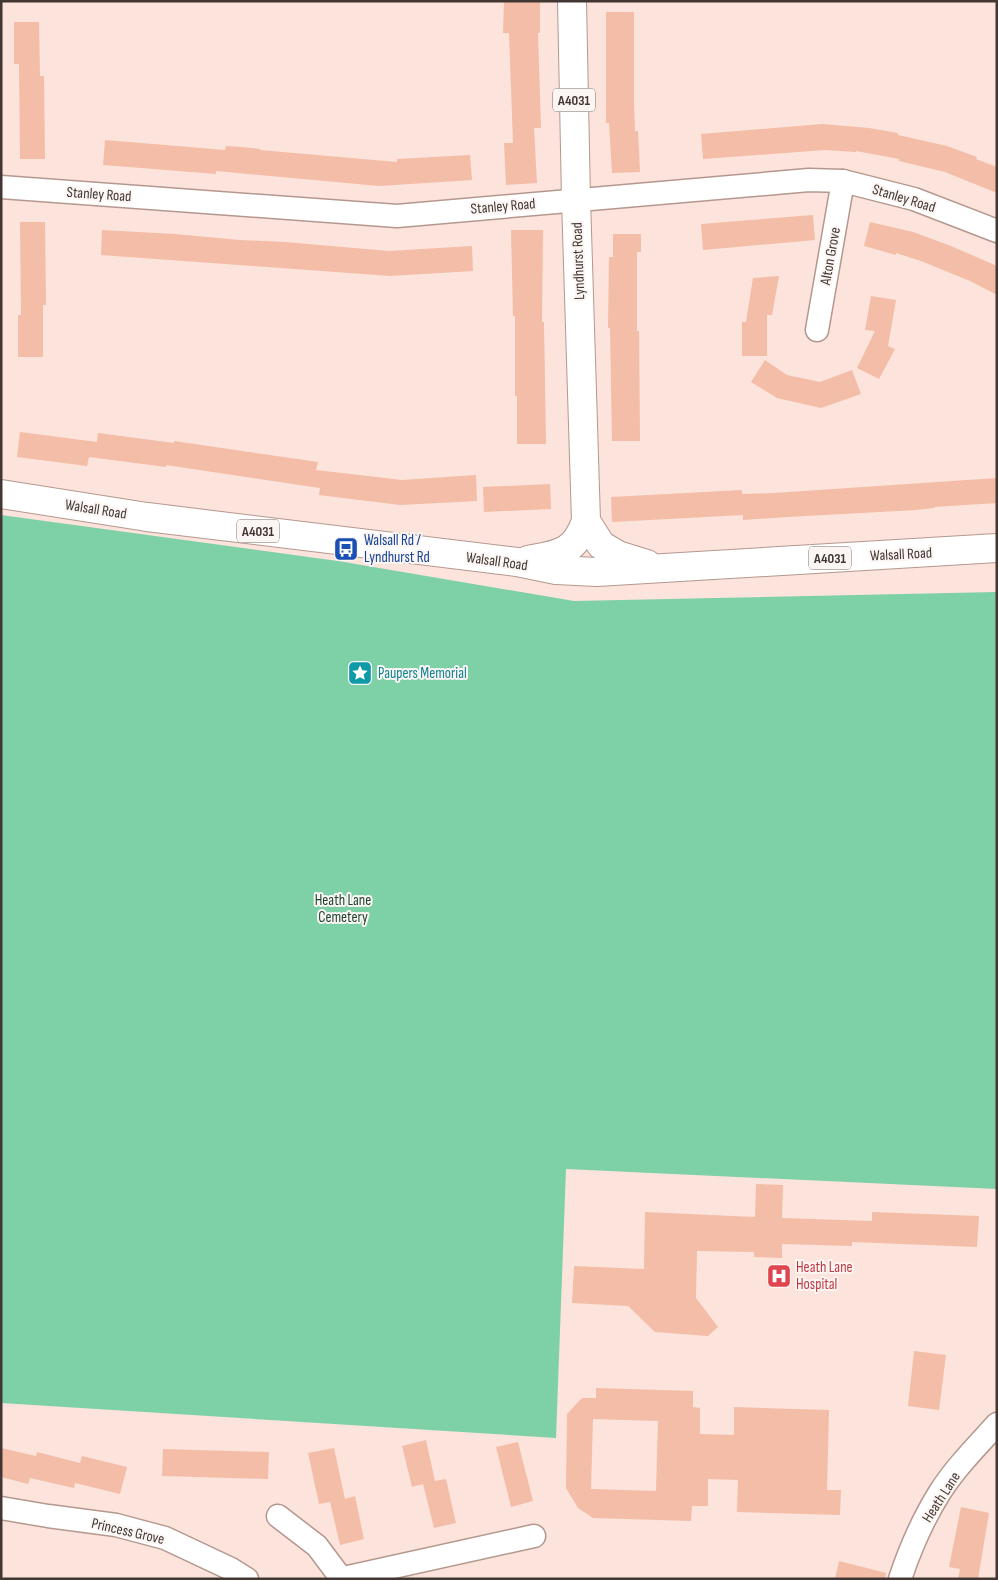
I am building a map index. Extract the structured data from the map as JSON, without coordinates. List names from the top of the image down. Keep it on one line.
{"streets":{"main road":["A4031","Lyndhurst Road","Walsall Road"],"street":["Stanley Road","Alton Grove","Heath Lane","Princess Grove"]},"crossings":[["A4031","Lyndhurst Road"],["A4031","Walsall Road"],["Stanley Road","Alton Grove"],["Stanley Road","Lyndhurst Road"],["Lyndhurst Road","Walsall Road"]],"parks":["Heath Lane Cemetery"],"places":{"bus stop":["Walsall Rd / Lyndhurst Rd"],"place":["Paupers Memorial"],"hospital":["Heath Lane Hospital"]}}
